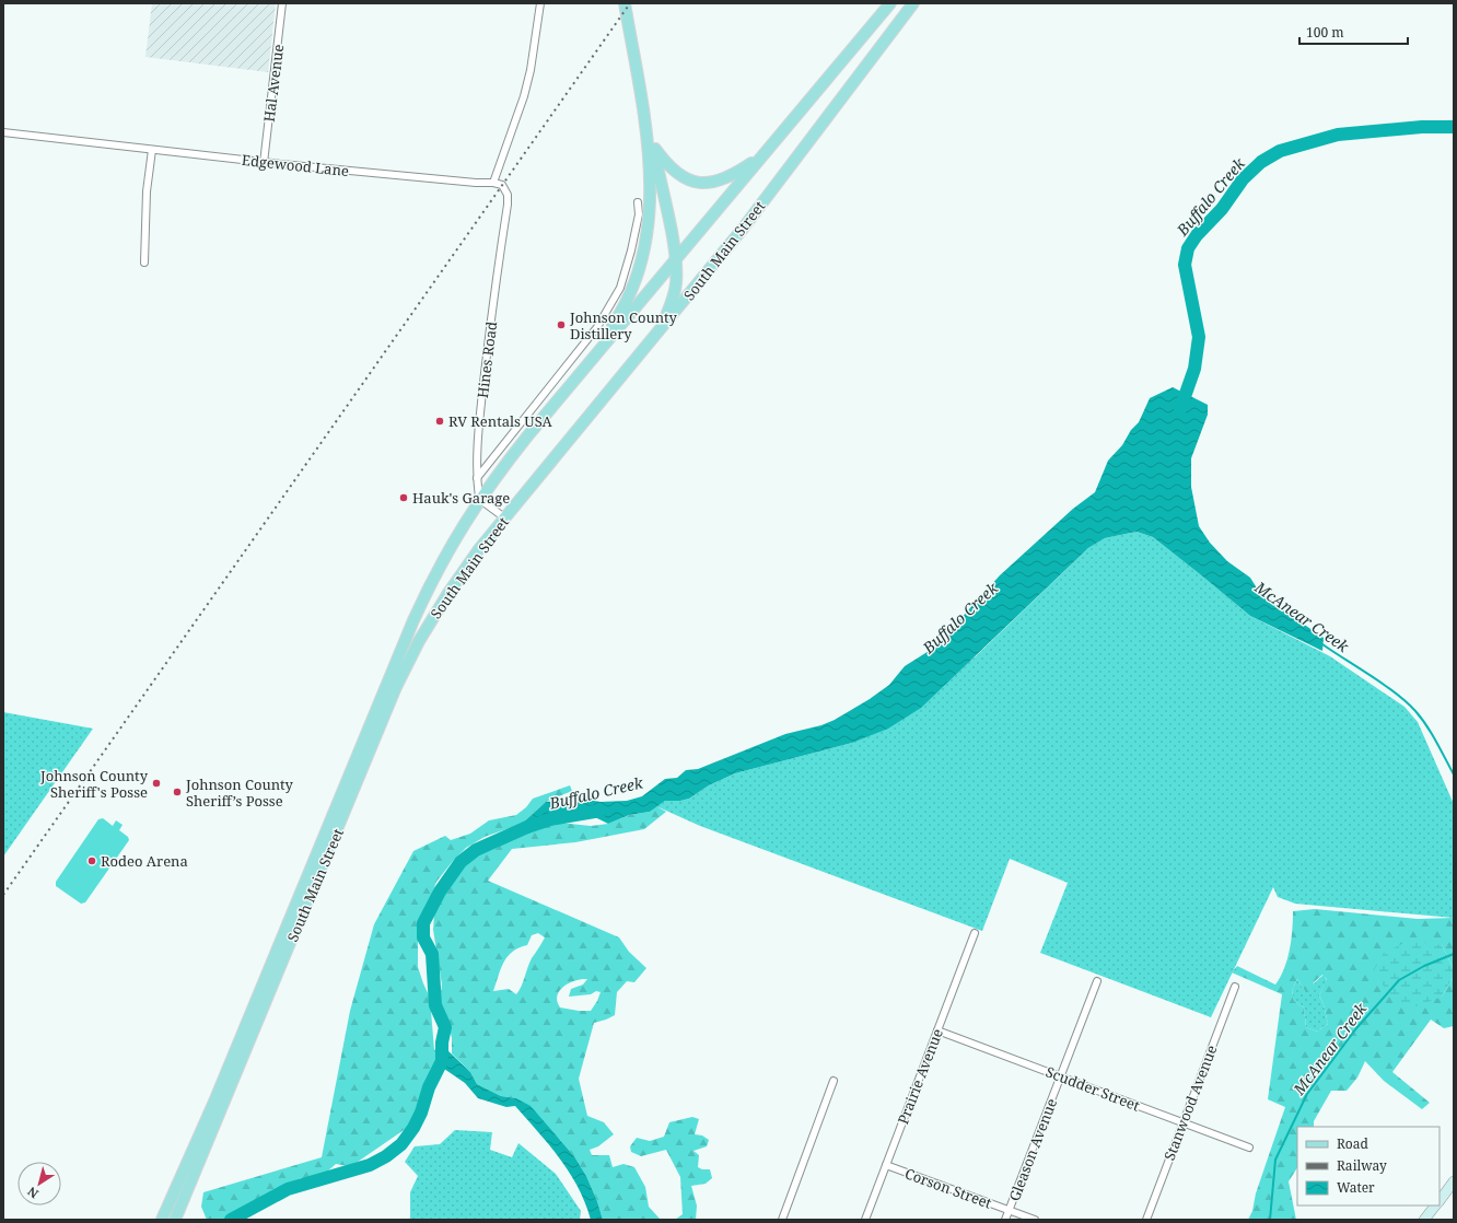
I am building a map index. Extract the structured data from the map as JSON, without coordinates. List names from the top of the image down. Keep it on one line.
{"streets":{"main road":["South Main Street"],"street":["Hal Avenue","Edgewood Lane","Hines Road","Prairie Avenue","Scudder Street","Stanwood Avenue","Gleason Avenue","Corson Street"]},"crossings":[["Hal Avenue","Edgewood Lane"],["Edgewood Lane","Hines Road"],["South Main Street","Hines Road"],["Prairie Avenue","Scudder Street"],["Prairie Avenue","Corson Street"],["Scudder Street","Stanwood Avenue"],["Scudder Street","Gleason Avenue"],["Gleason Avenue","Corson Street"]],"water":["Buffalo Creek","McAnear Creek"],"places":["Johnson County Distillery","RV Rentals USA","Hauk's Garage","Johnson County Sheriff's Posse","Johnson County Sheriff’s Posse","Rodeo Arena"],"legend":["Road","Railway","Water"],"scale_bar":"100 m","north":"bottom left"}
